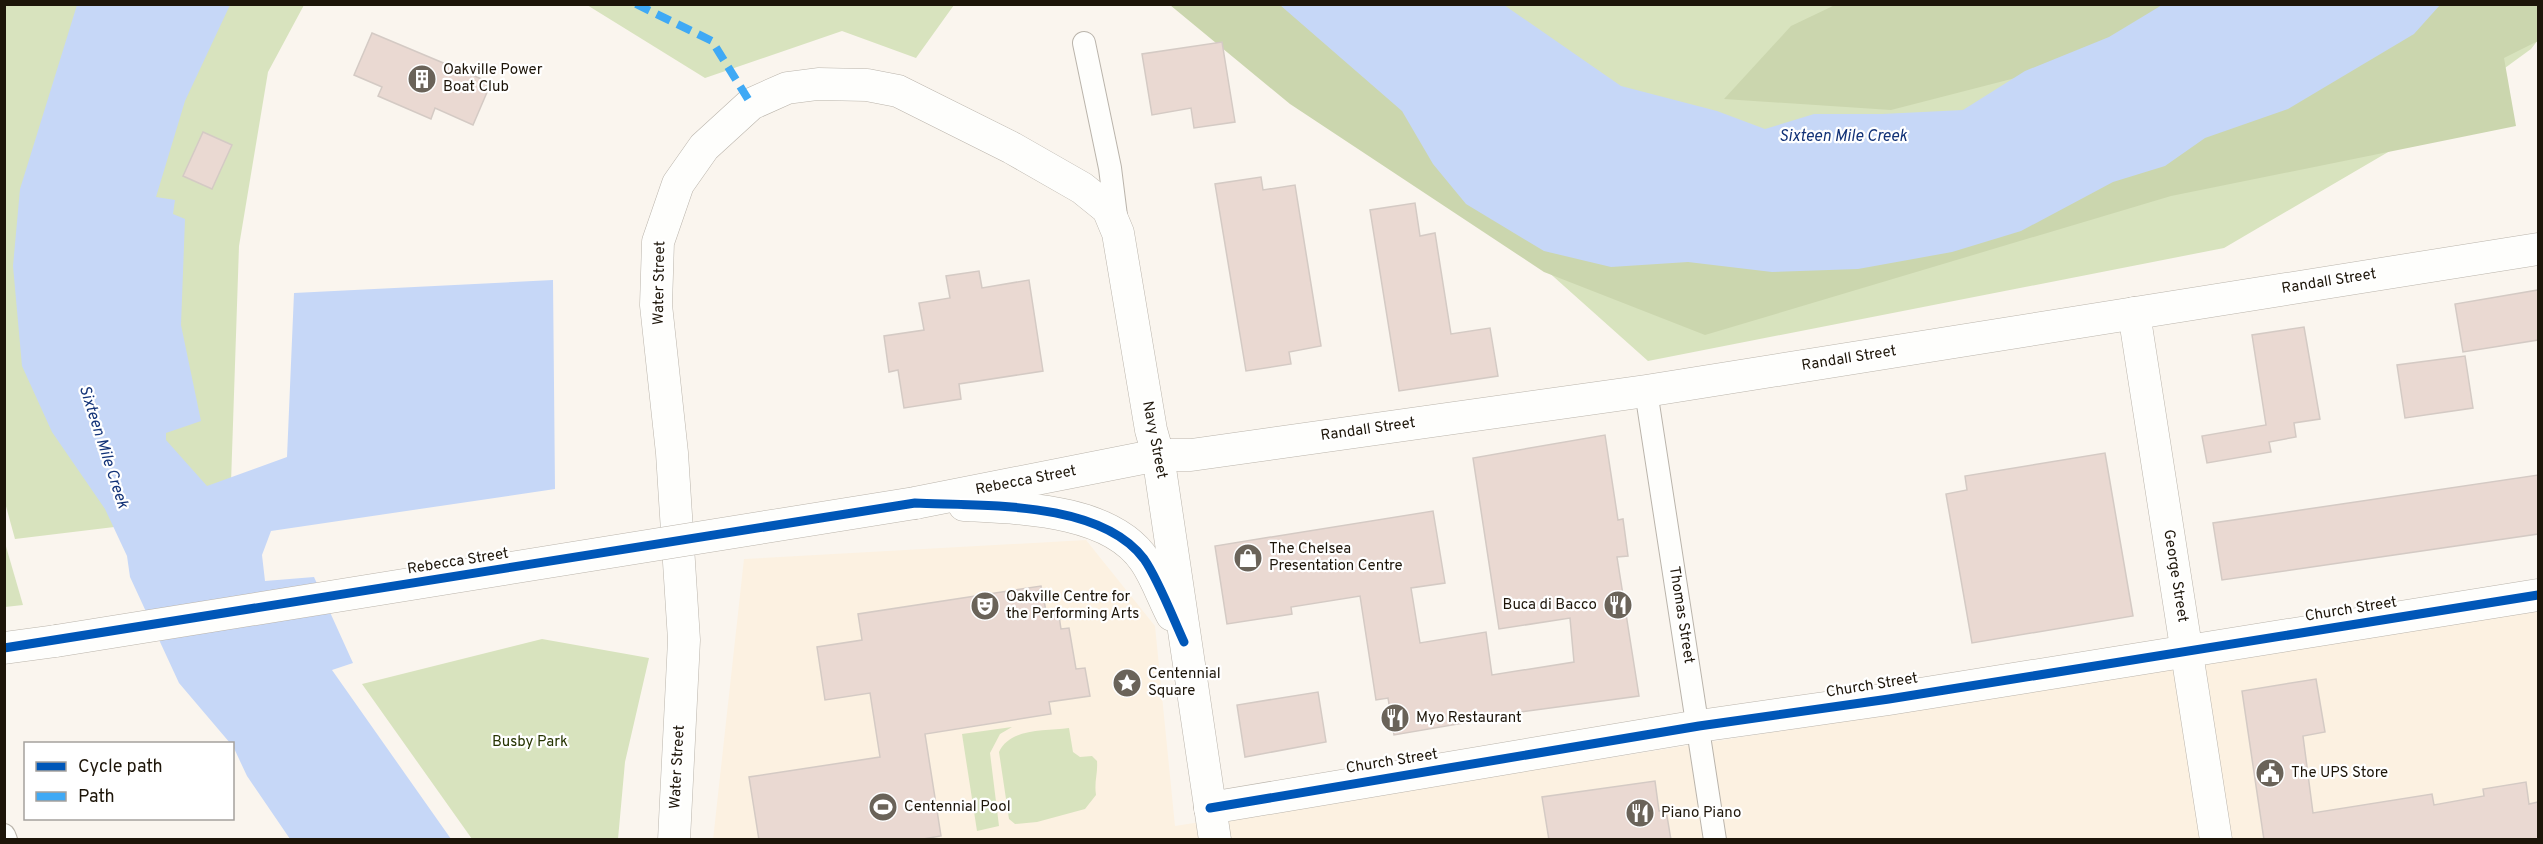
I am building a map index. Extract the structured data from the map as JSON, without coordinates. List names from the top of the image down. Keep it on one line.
{"streets":{"street":["Randall Street","Water Street","Navy Street","Rebecca Street","George Street","Church Street","Thomas Street"]},"crossings":[["Randall Street","Navy Street"],["Randall Street","Rebecca Street"],["Randall Street","George Street"],["Randall Street","Thomas Street"],["Water Street","Navy Street"],["Navy Street","Rebecca Street"],["Navy Street","Church Street"],["George Street","Church Street"],["Church Street","Thomas Street"]],"water":["Sixteen Mile Creek"],"parks":["Busby Park"],"places":{"building":["Oakville Power Boat Club"],"shop":["The Chelsea Presentation Centre"],"restaurant":["Buca di Bacco","Myo Restaurant","Piano Piano"],"theatre":["Oakville Centre for the Performing Arts"],"place":["Centennial Square"],"public building":["The UPS Store"],"sports":["Centennial Pool"]},"legend":["Cycle path","Path"]}
